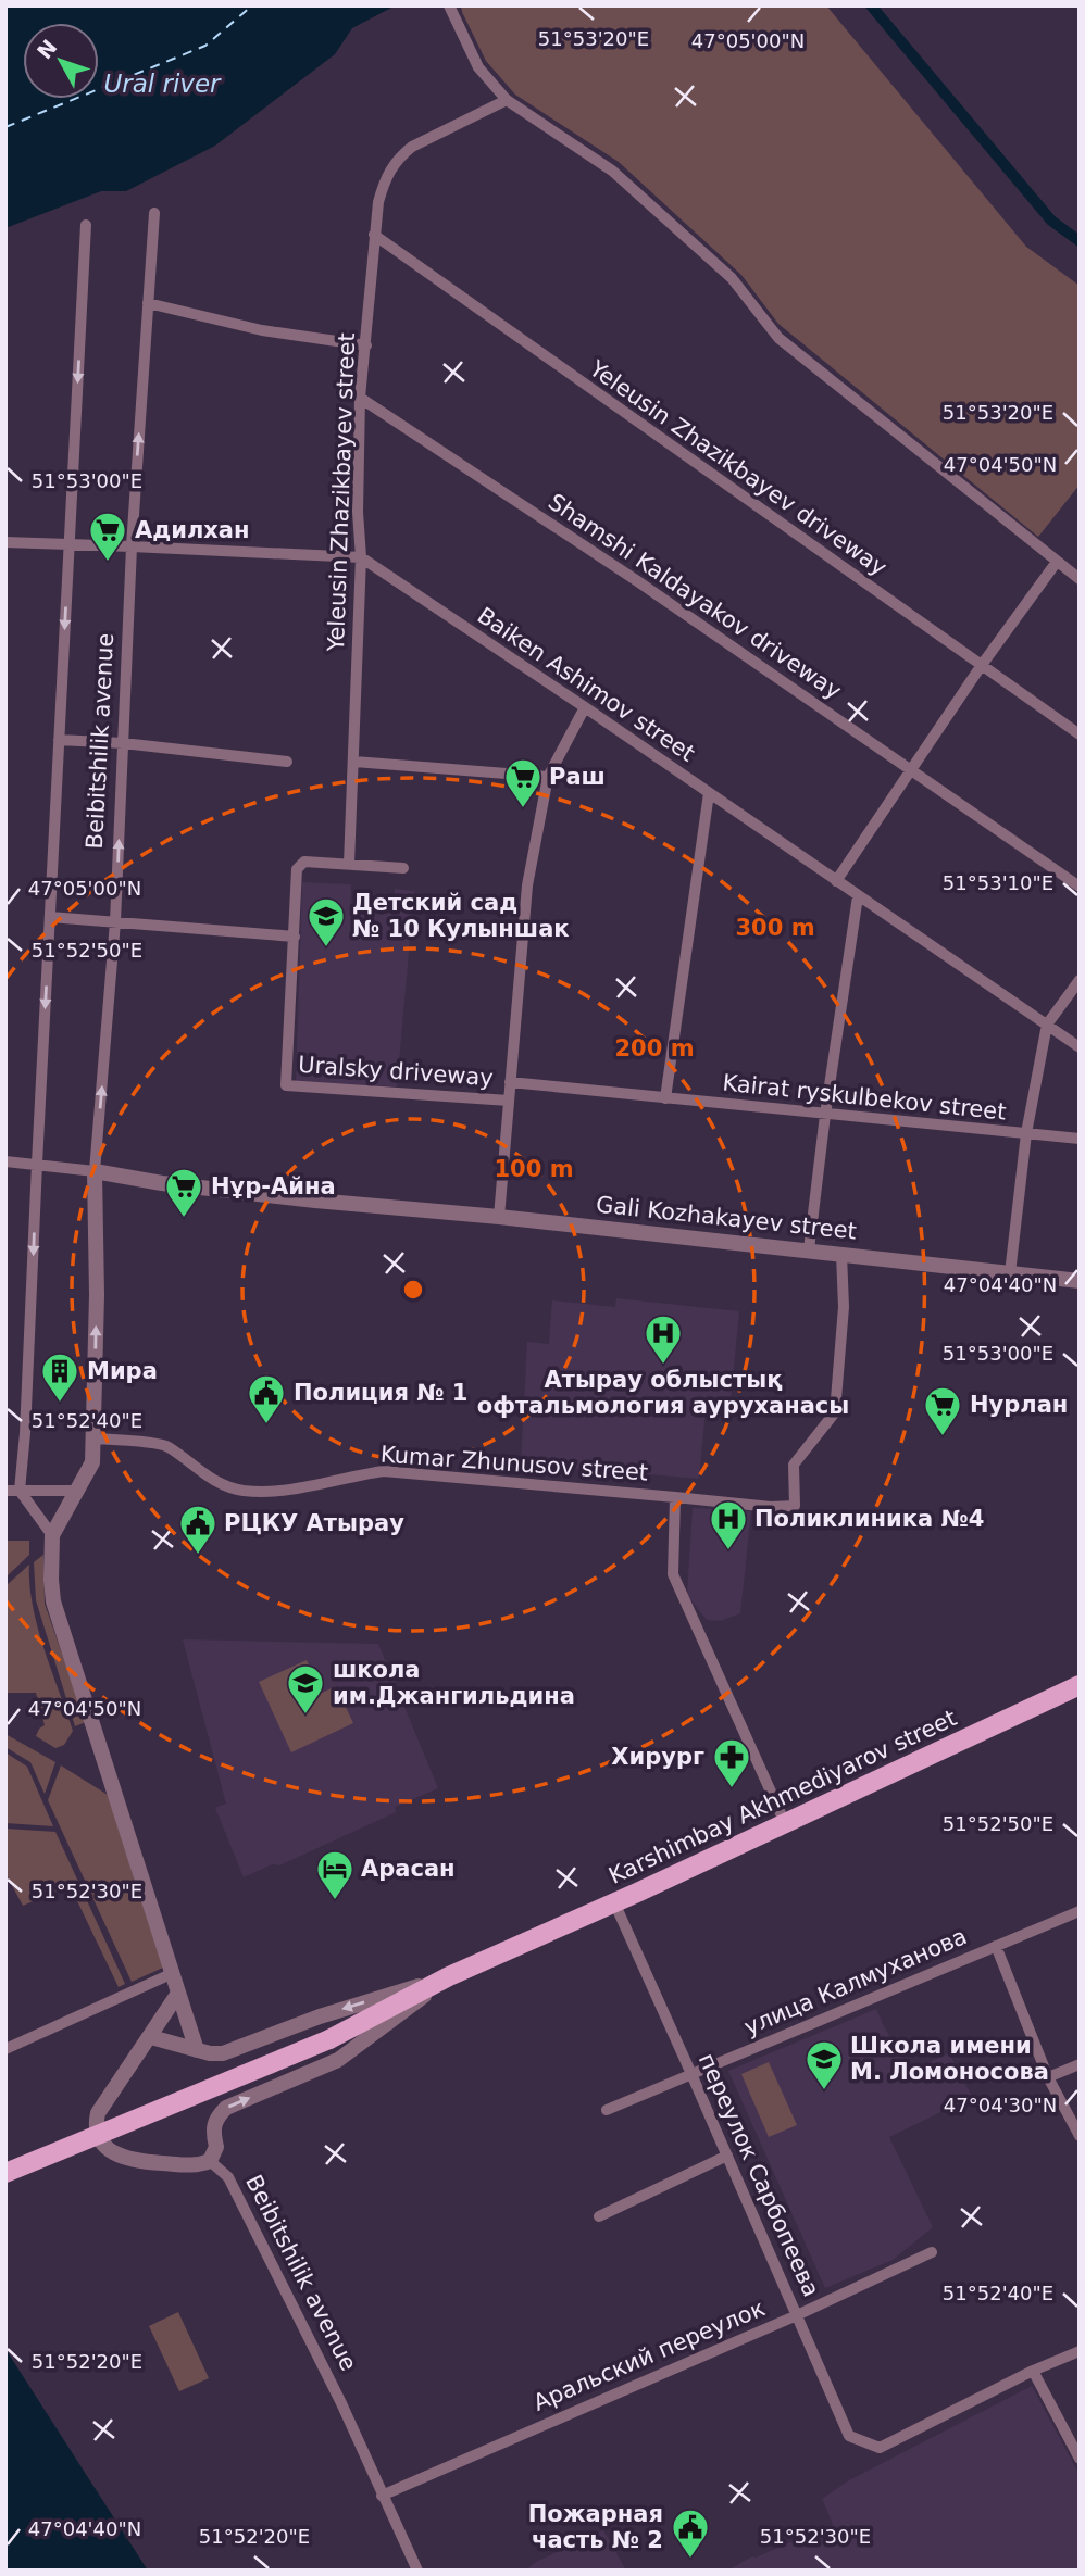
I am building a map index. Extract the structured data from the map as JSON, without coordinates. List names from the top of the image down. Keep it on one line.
{"streets":{"main road":["Karshimbay Akhmediyarov street"],"street":["Yeleusin Zhazikbayev driveway","Yeleusin Zhazikbayev street","Shamshi Kaldayakov driveway","Baiken Ashimov street","Beibitshilik avenue","Uralsky driveway","Kairat ryskulbekov street","Gali Kozhakayev street","Kumar Zhunusov street","улица Калмуханова","переулок Сарбопеева","Аральский переулок"]},"crossings":[["Yeleusin Zhazikbayev driveway","Yeleusin Zhazikbayev street"],["Yeleusin Zhazikbayev street","Shamshi Kaldayakov driveway"],["Yeleusin Zhazikbayev street","Baiken Ashimov street"],["Yeleusin Zhazikbayev street","Uralsky driveway"],["Beibitshilik avenue","Gali Kozhakayev street"],["Beibitshilik avenue","Kumar Zhunusov street"],["Beibitshilik avenue","Аральский переулок"],["Gali Kozhakayev street","Kumar Zhunusov street"],["Karshimbay Akhmediyarov street","переулок Сарбопеева"],["улица Калмуханова","переулок Сарбопеева"],["переулок Сарбопеева","Аральский переулок"]],"water":["Ural river"],"places":{"supermarket":["Адилхан","Раш","Нұр-Айна","Нурлан"],"school or university":["Детский сад № 10 Кулыншак","школа им.Джангильдина","Школа имени М. Ломоносова"],"hospital":["Атырау облыстық офтальмология ауруханасы","Поликлиника №4"],"building":["Мира"],"public building":["Полиция № 1","РЦКУ Атырау","Пожарная часть № 2"],"pharmacy":["Хирург"],"hotel":["Арасан"]},"north":"top left","coordinates":["51°53'20\"E","47°05'00\"N","47°04'50\"N","51°53'00\"E","51°53'10\"E","51°52'50\"E","47°04'40\"N","51°52'40\"E","51°52'30\"E","47°04'30\"N","51°52'20\"E"],"rings":["300 m","200 m","100 m"]}
